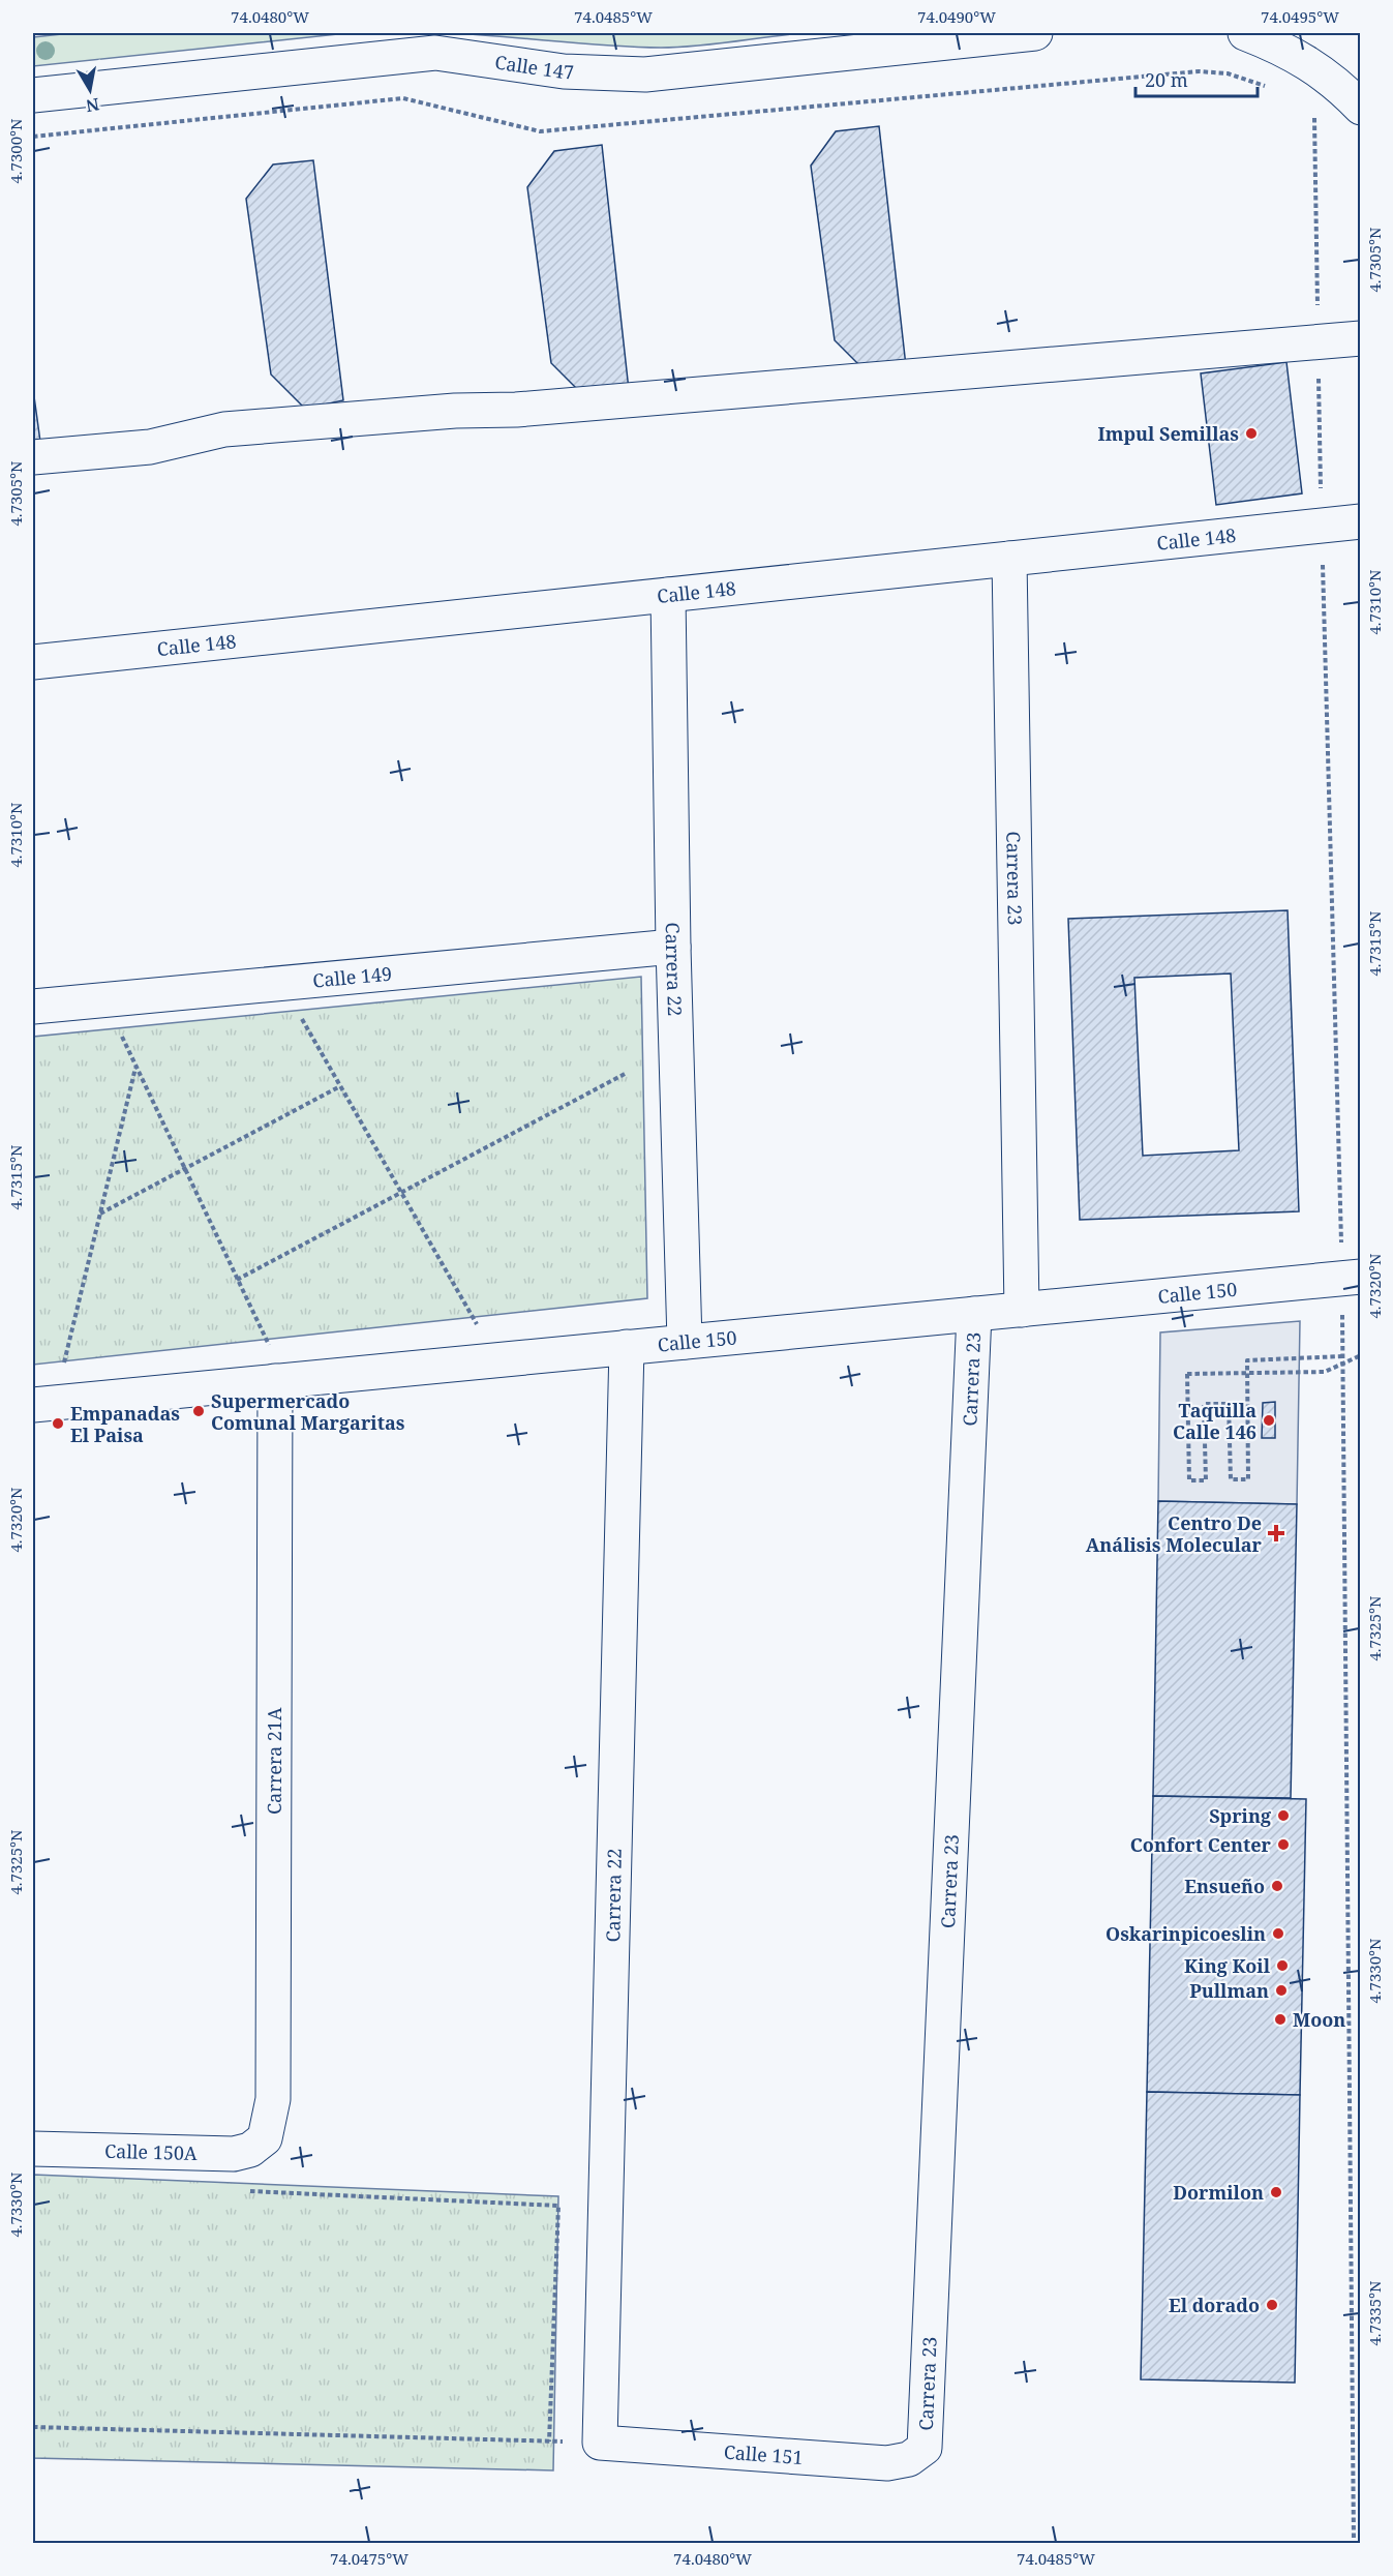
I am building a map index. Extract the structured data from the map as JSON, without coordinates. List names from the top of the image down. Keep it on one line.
{"streets":{"street":["Calle 147","Calle 148","Carrera 23","Carrera 22","Calle 149","Calle 150","Carrera 21A","Calle 150A","Calle 151"]},"crossings":[["Calle 148","Carrera 23"],["Calle 148","Carrera 22"],["Carrera 23","Calle 150"],["Carrera 23","Calle 151"],["Carrera 22","Calle 149"],["Carrera 22","Calle 150"],["Carrera 22","Calle 151"],["Calle 150","Carrera 21A"],["Carrera 21A","Calle 150A"]],"places":{"other":["Impul Semillas","Supermercado Comunal Margaritas","Taquilla Calle 146","Empanadas El Paisa","Spring","Confort Center","Ensueño","Oskarinpicoeslin","King Koil","Pullman","Moon","Dormilon","El dorado"],"health":["Centro De Análisis Molecular"]},"scale_bar":"20 m","north":"bottom","coordinates":["74.0480°W","74.0485°W","74.0490°W","74.0495°W","4.7300°N","4.7305°N","4.7310°N","4.7315°N","4.7320°N","4.7325°N","4.7330°N","4.7335°N","74.0475°W"]}
